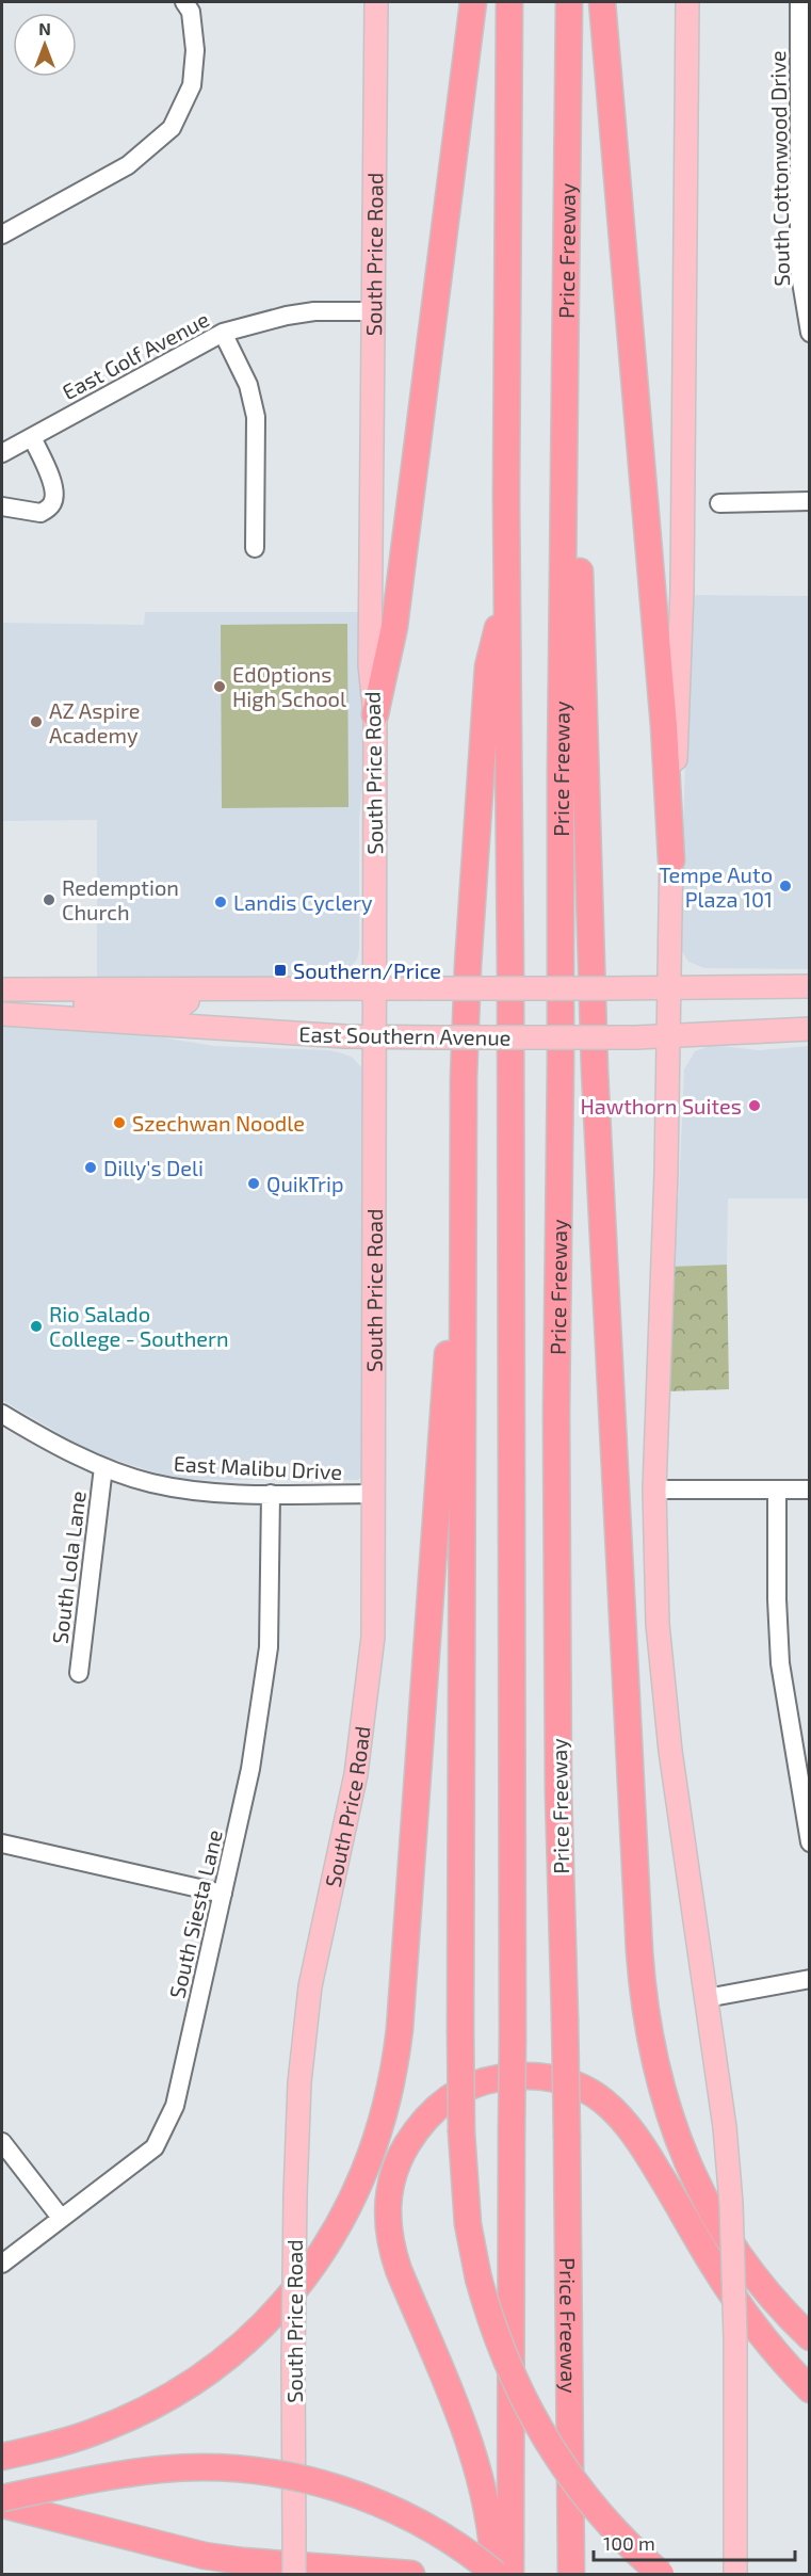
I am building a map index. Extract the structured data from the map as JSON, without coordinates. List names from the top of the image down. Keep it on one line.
{"streets":{"highway":["Price Freeway"],"main road":["South Price Road","East Southern Avenue"],"street":["South Cottonwood Drive","East Golf Avenue","East Malibu Drive","South Lola Lane","South Siesta Lane"]},"crossings":[["South Price Road","East Golf Avenue"],["South Price Road","East Southern Avenue"],["South Price Road","East Malibu Drive"],["East Malibu Drive","South Lola Lane"],["East Malibu Drive","South Siesta Lane"]],"places":{"other":["EdOptions High School","AZ Aspire Academy","Tempe Auto Plaza 101","Redemption Church","Landis Cyclery","Hawthorn Suites","Szechwan Noodle","Dilly's Deli","QuikTrip","Rio Salado College - Southern"],"transit":["Southern/Price"]},"scale_bar":"100 m","north":"top"}
